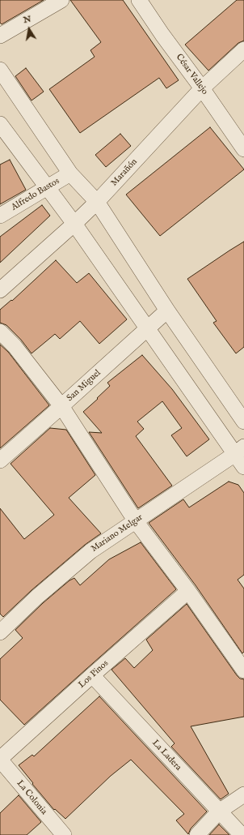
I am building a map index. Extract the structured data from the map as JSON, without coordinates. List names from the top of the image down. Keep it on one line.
{"streets":{"street":["César Vallejo","Marañón","Alfredo Bastos","San Miguel","Mariano Melgar","Los Pinos","La Ladera","La Colonia"]},"crossings":[["César Vallejo","Marañón"],["Los Pinos","La Ladera"],["Los Pinos","La Colonia"]],"north":"top"}
